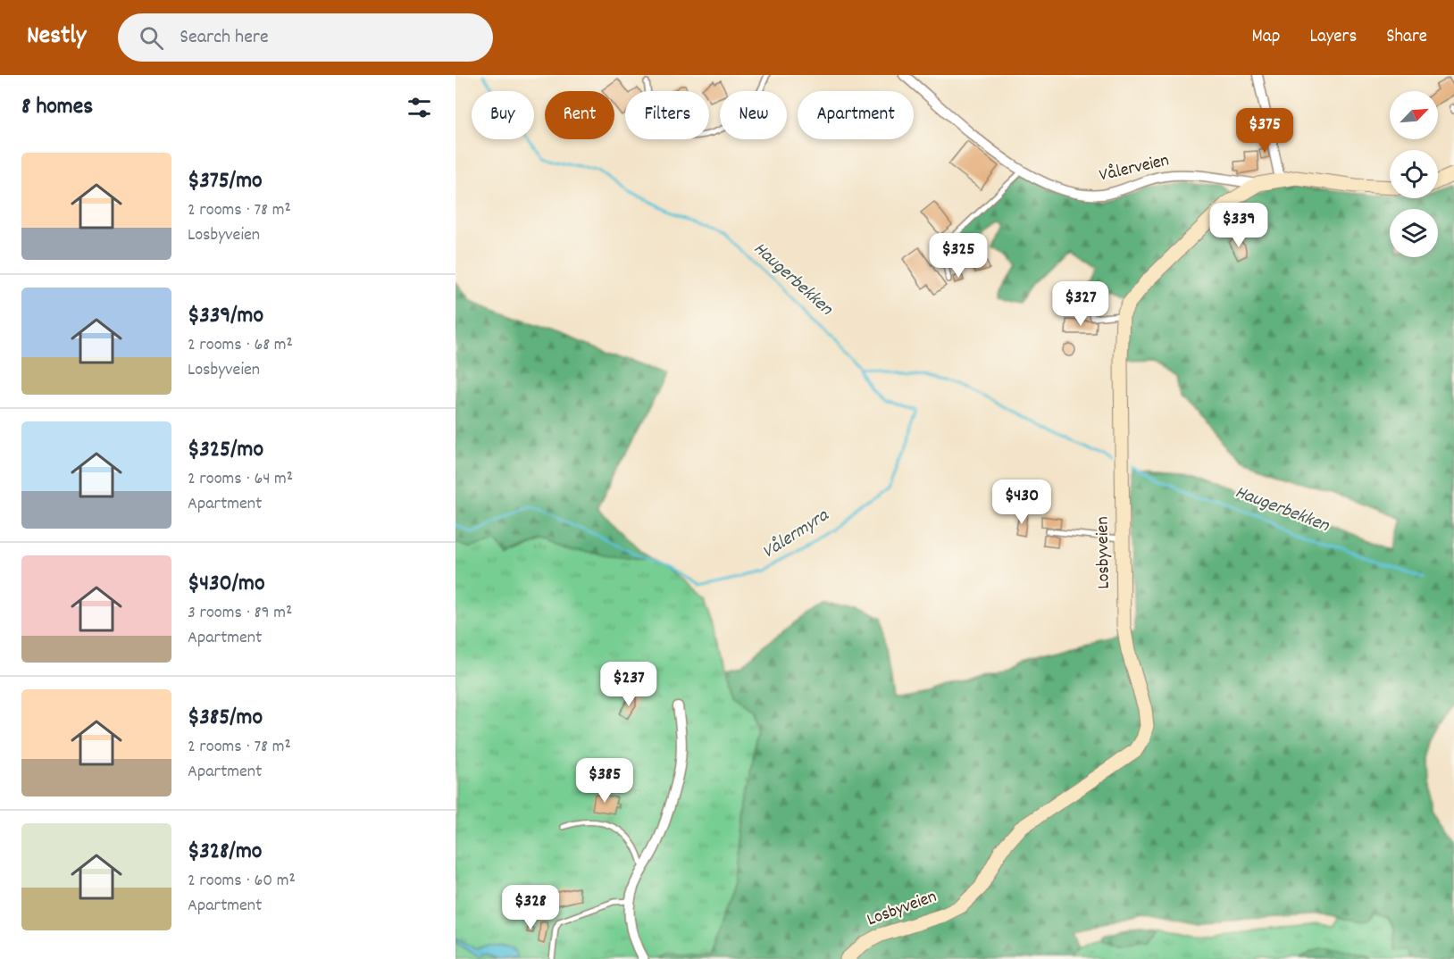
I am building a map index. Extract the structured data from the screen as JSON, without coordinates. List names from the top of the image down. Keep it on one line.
{"streets":{"main road":["Losbyveien"],"street":["Vålerveien"]},"water":["Haugerbekken","Vålermyra"],"north":"top right","page":{"header":"Nestly","search":"Search here","nav":["Map","Layers","Share"],"heading":"8 homes","chip":["Buy","Rent","Filters","New","Apartment"],"price":["$375","$339","$325","$327","$430","$237","$385","$328"],"list":[{"name":"$375/mo","note":"2 rooms · 78 m² · Losbyveien"},{"name":"$339/mo","note":"2 rooms · 68 m² · Losbyveien"},{"name":"$325/mo","note":"2 rooms · 64 m² · Apartment"},{"name":"$430/mo","note":"3 rooms · 89 m² · Apartment"},{"name":"$385/mo","note":"2 rooms · 78 m² · Apartment"},{"name":"$328/mo","note":"2 rooms · 60 m² · Apartment"}]}}
